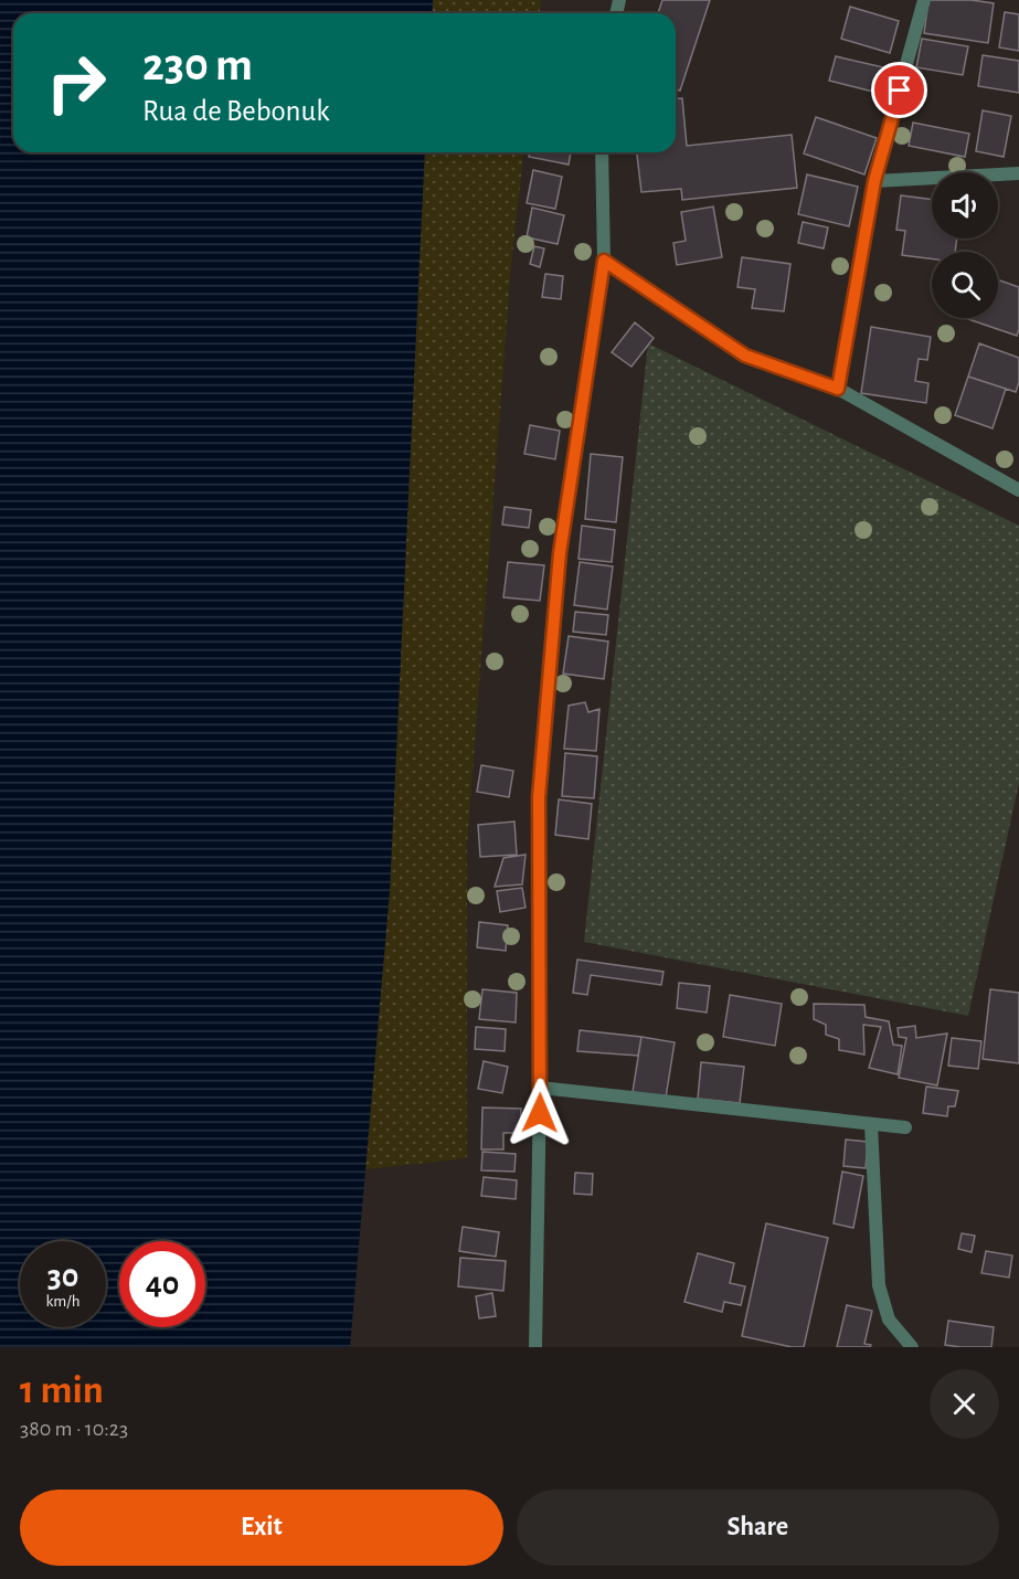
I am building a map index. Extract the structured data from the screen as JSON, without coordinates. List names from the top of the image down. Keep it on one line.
{"page":{"turn":["230 m","Rua de Bebonuk"],"speed":"30 km/h","limit":"40","heading":["1 min","380 m · 10:23"],"buttons":["Exit","Share"]}}
